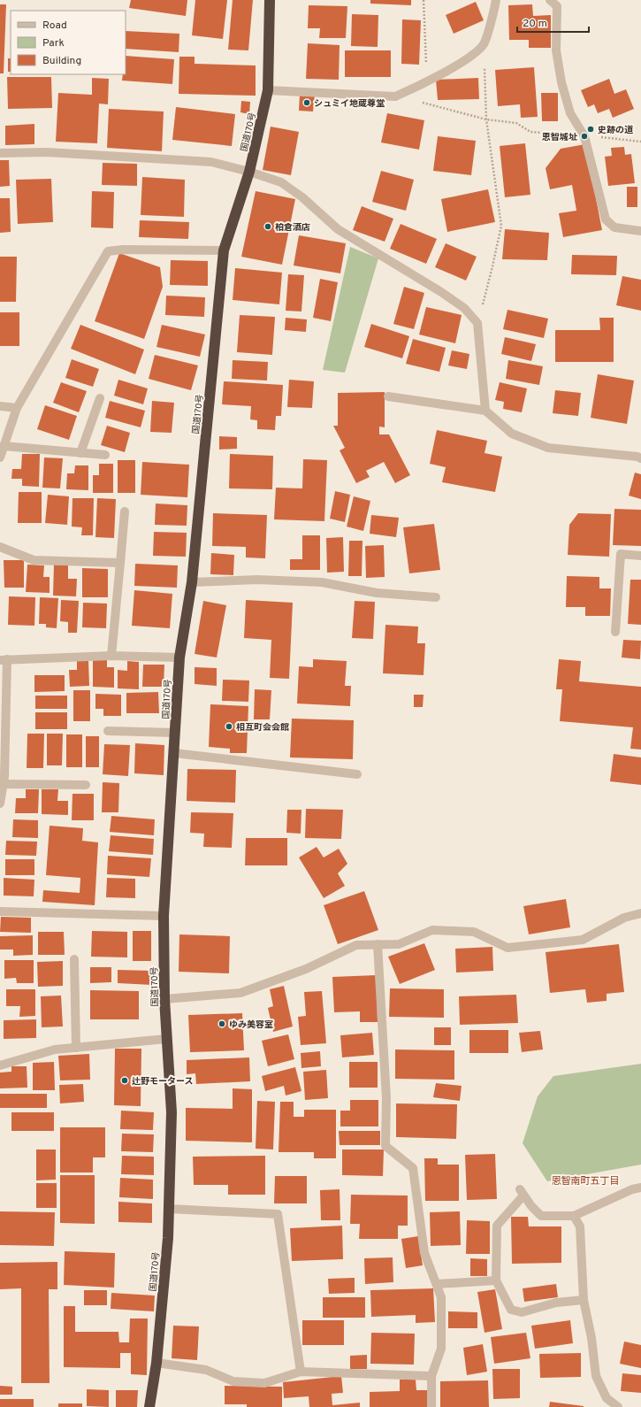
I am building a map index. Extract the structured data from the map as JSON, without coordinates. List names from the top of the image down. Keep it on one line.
{"streets":{"highway":["国道170号"]},"districts":["恩智南町五丁目"],"places":["シュミイ地蔵尊堂","史跡の道","恩智城址","柏倉酒店","相互町会会館","ゆみ美容室","辻野モータース"],"legend":["Road","Park","Building"],"scale_bar":"20 m"}
